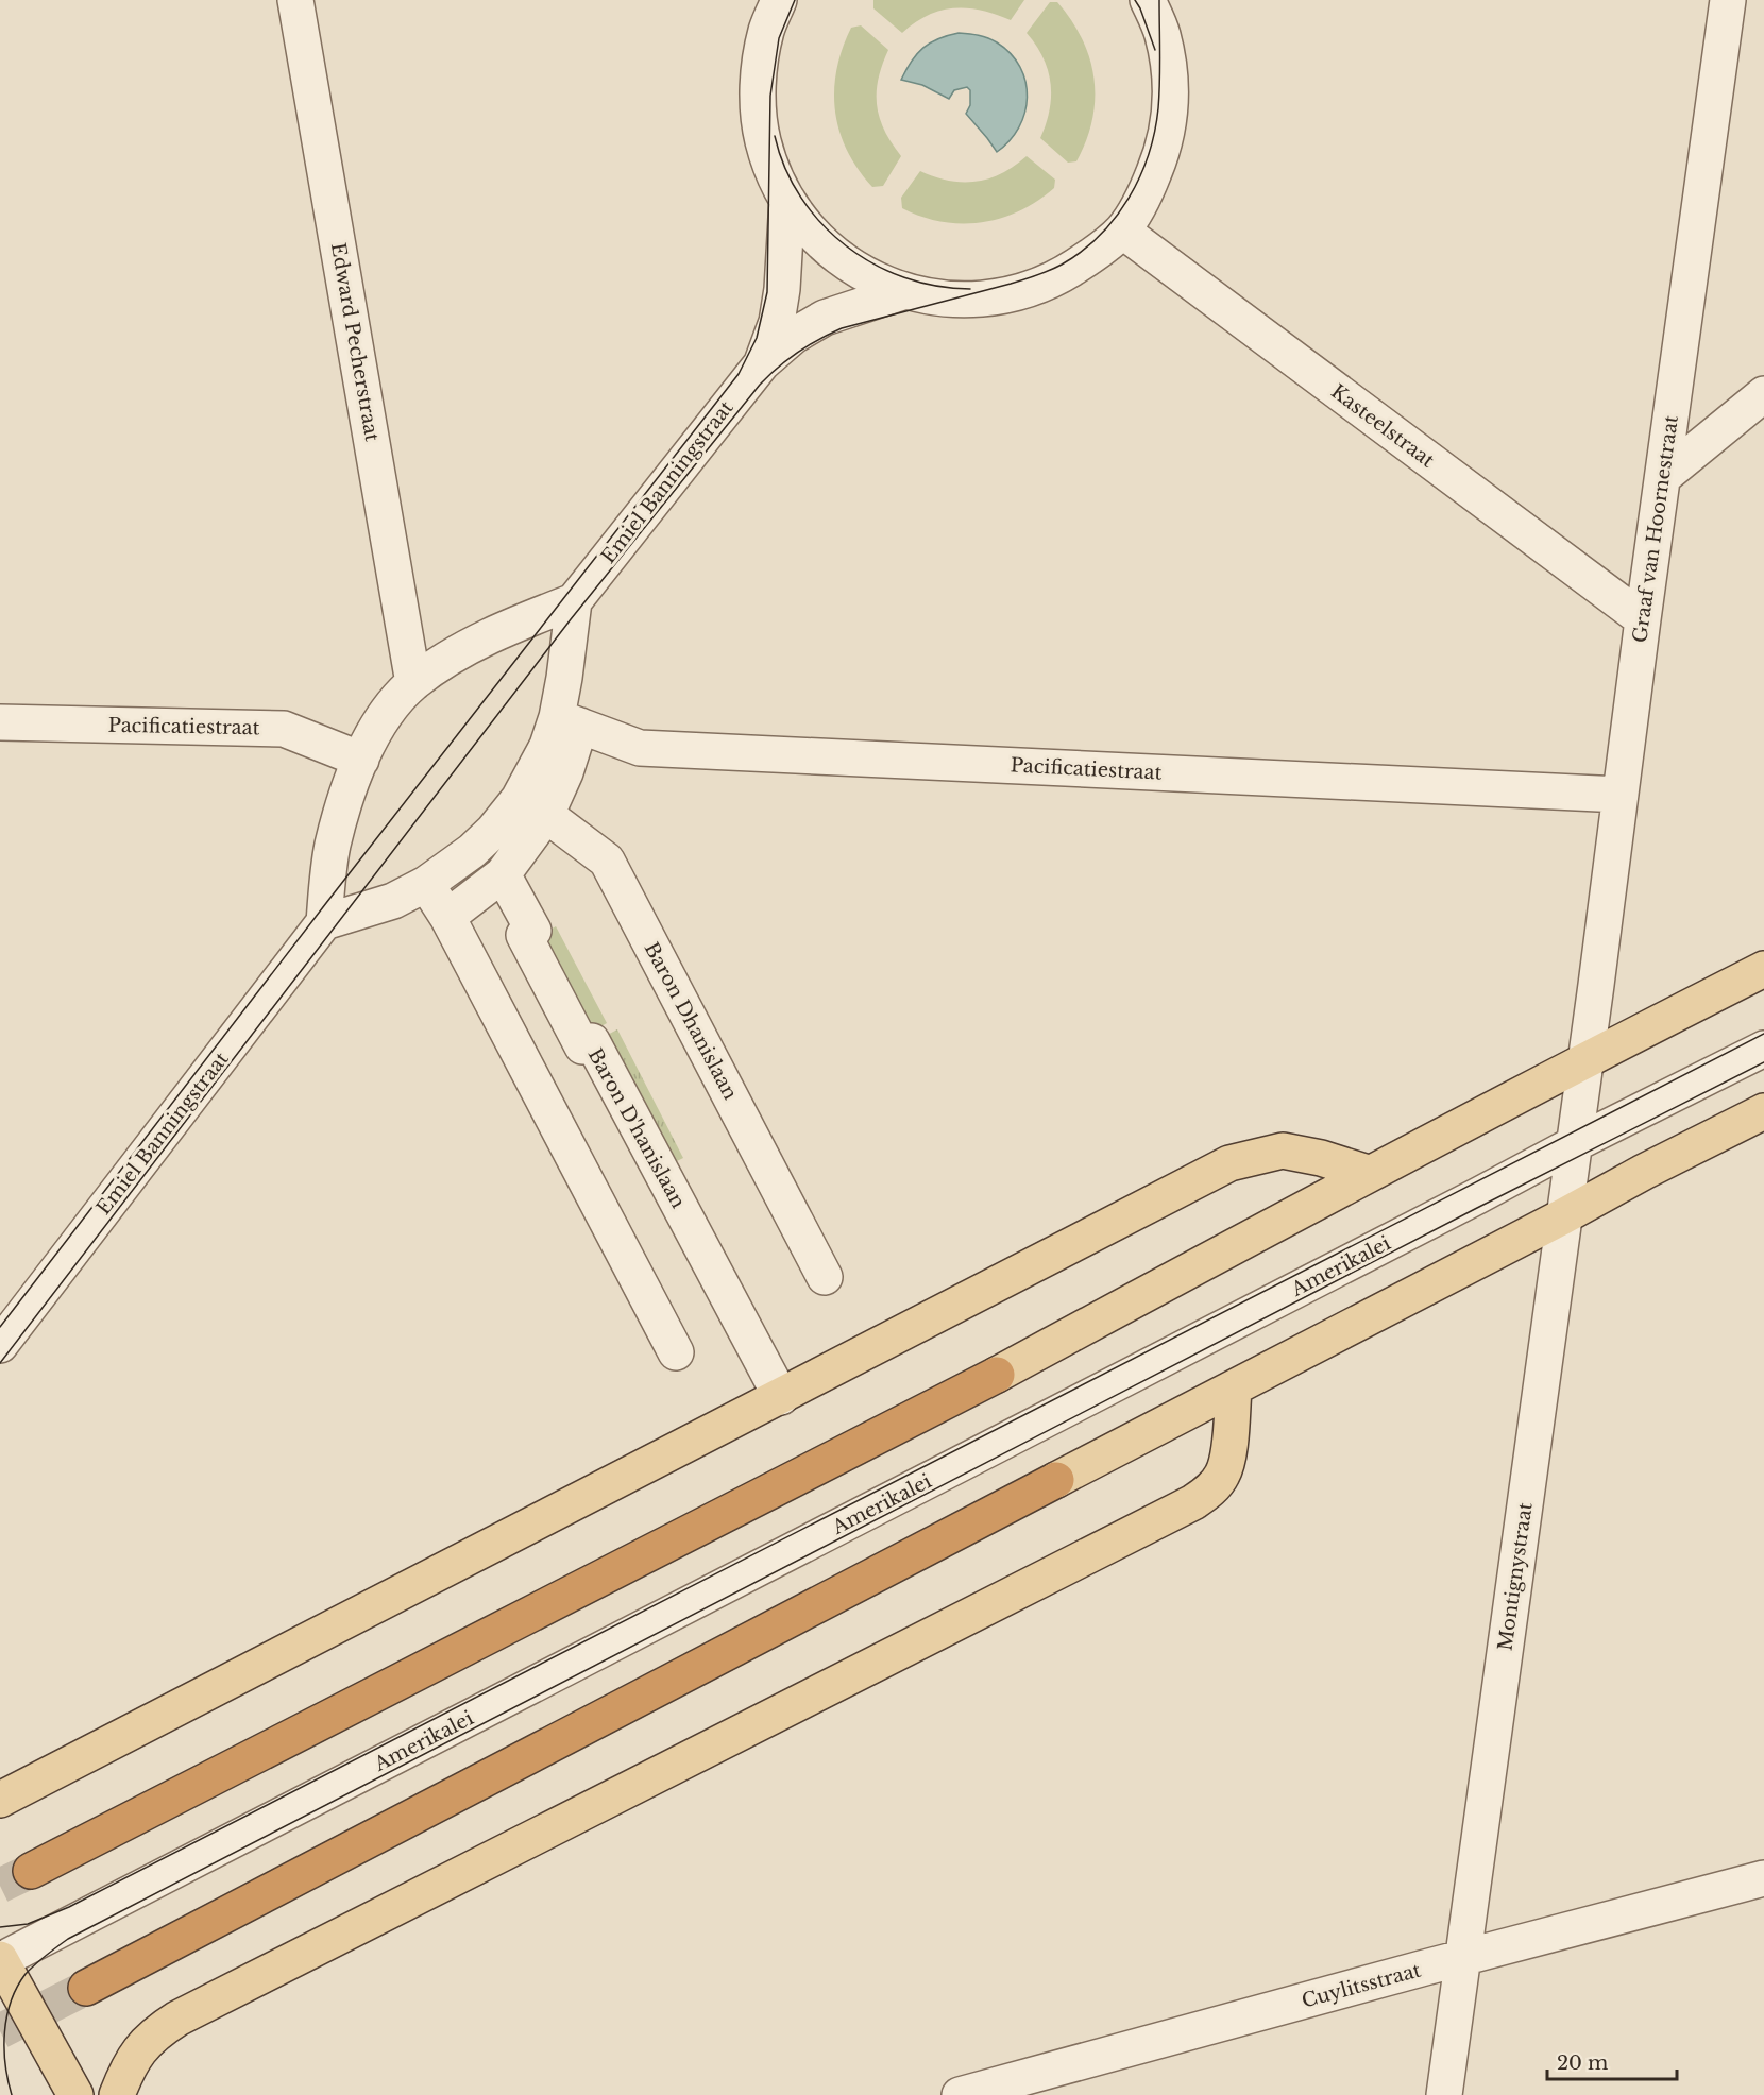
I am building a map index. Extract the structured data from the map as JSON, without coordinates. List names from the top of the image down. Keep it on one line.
{"streets":{"street":["Edward Pecherstraat","Kasteelstraat","Emiel Banningstraat","Graaf van Hoornestraat","Pacificatiestraat","Baron Dhanislaan","Baron D'hanislaan","Amerikalei","Montignystraat","Cuylitsstraat"]},"crossings":[["Edward Pecherstraat","Emiel Banningstraat"],["Kasteelstraat","Graaf van Hoornestraat"],["Emiel Banningstraat","Pacificatiestraat"],["Graaf van Hoornestraat","Pacificatiestraat"],["Graaf van Hoornestraat","Montignystraat"],["Amerikalei","Montignystraat"],["Montignystraat","Cuylitsstraat"]],"scale_bar":"20 m"}
